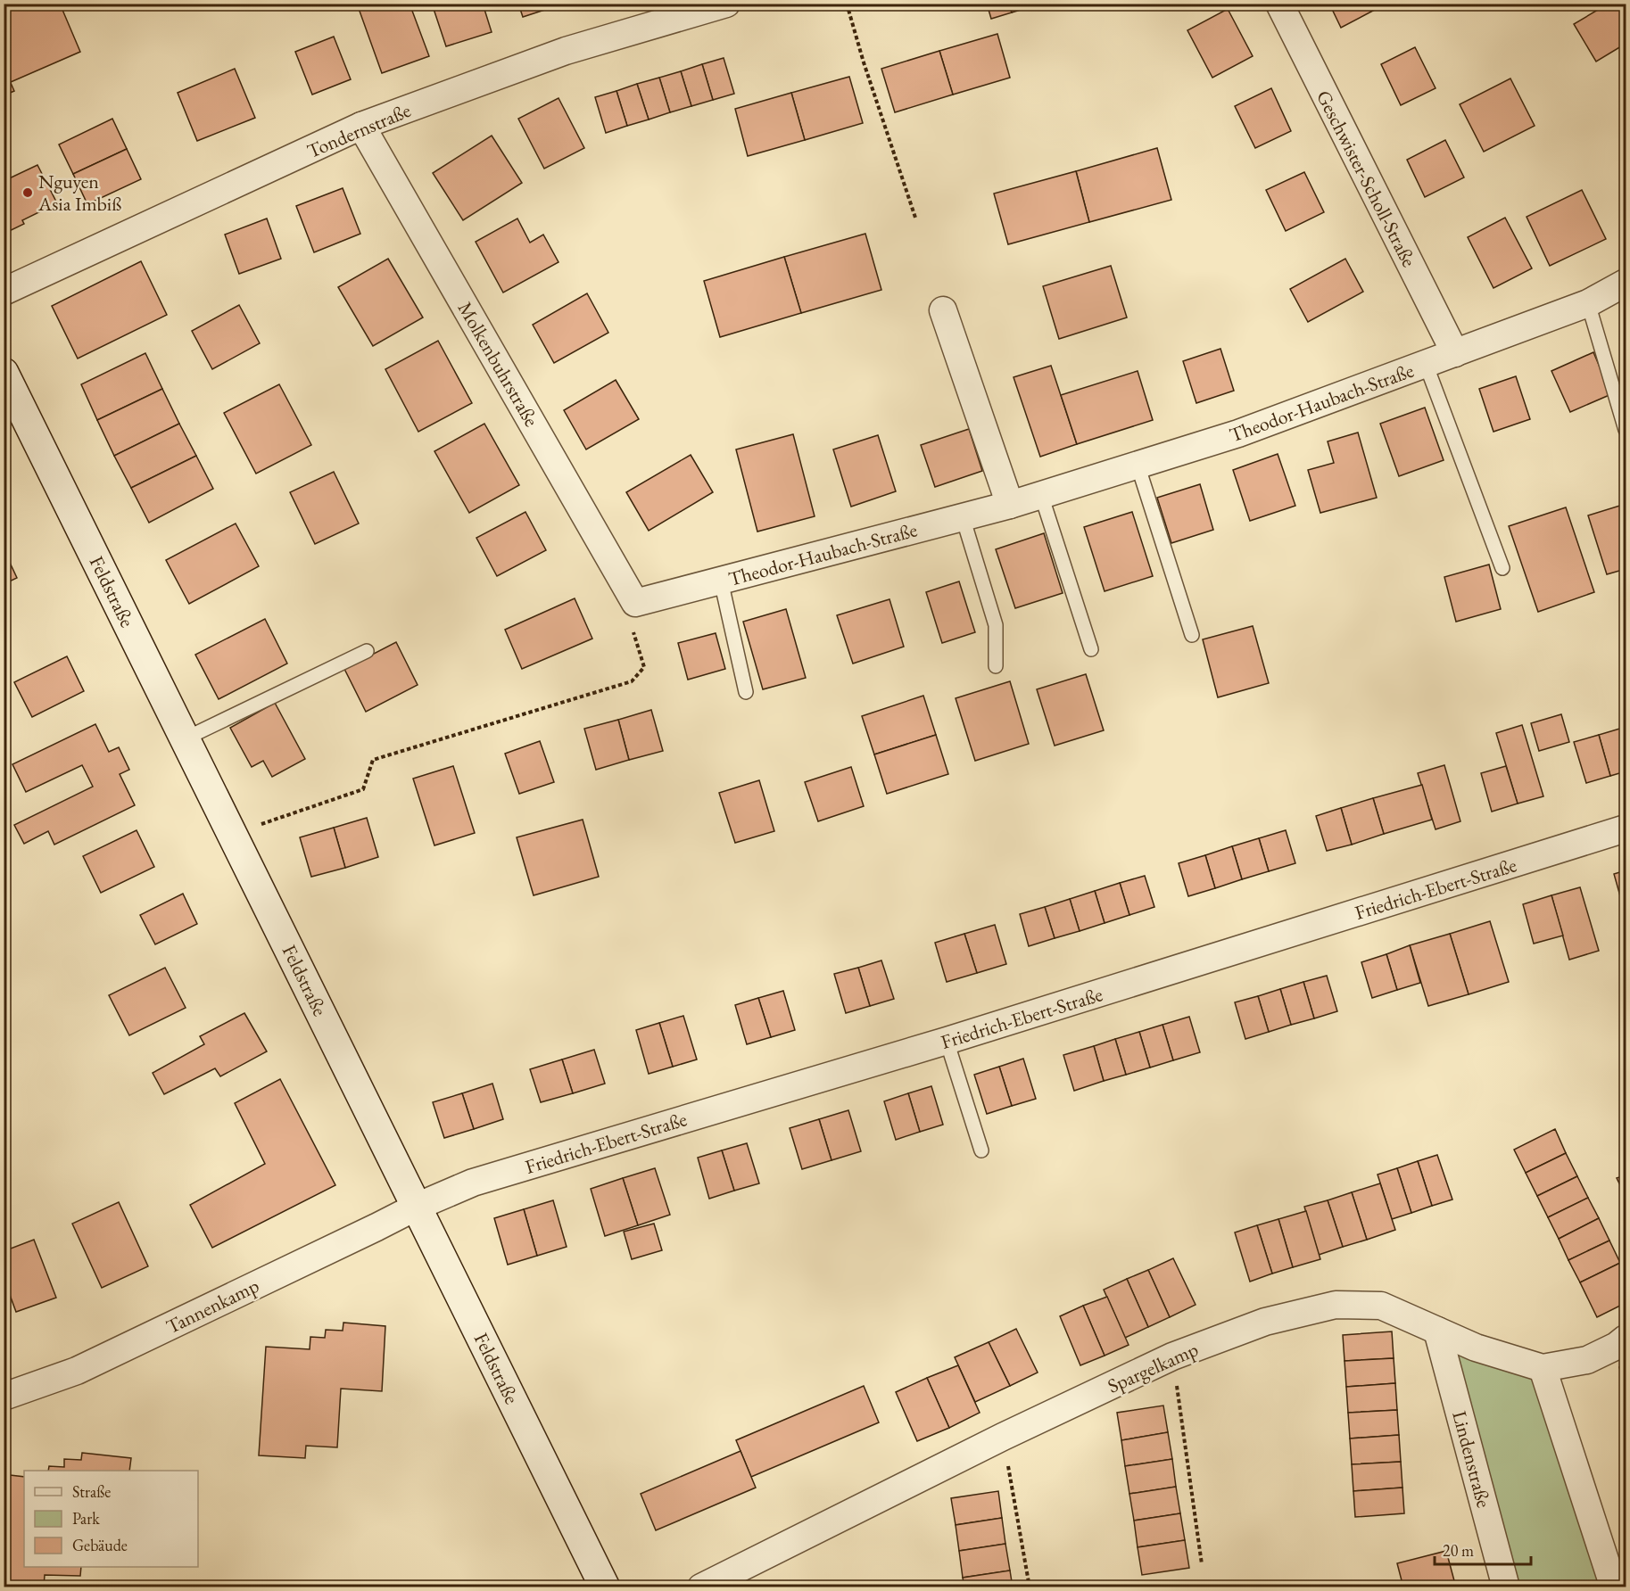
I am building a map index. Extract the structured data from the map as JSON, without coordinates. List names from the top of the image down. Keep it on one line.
{"streets":{"street":["Tondernstraße","Geschwister-Scholl-Straße","Molkenbuhrstraße","Theodor-Haubach-Straße","Feldstraße","Friedrich-Ebert-Straße","Tannenkamp","Spargelkamp","Lindenstraße"]},"crossings":[["Tondernstraße","Molkenbuhrstraße"],["Geschwister-Scholl-Straße","Theodor-Haubach-Straße"],["Molkenbuhrstraße","Theodor-Haubach-Straße"],["Feldstraße","Friedrich-Ebert-Straße"],["Feldstraße","Tannenkamp"],["Friedrich-Ebert-Straße","Tannenkamp"],["Spargelkamp","Lindenstraße"]],"places":["Nguyen Asia Imbiß"],"legend":["Straße","Park","Gebäude"],"scale_bar":"20 m"}
